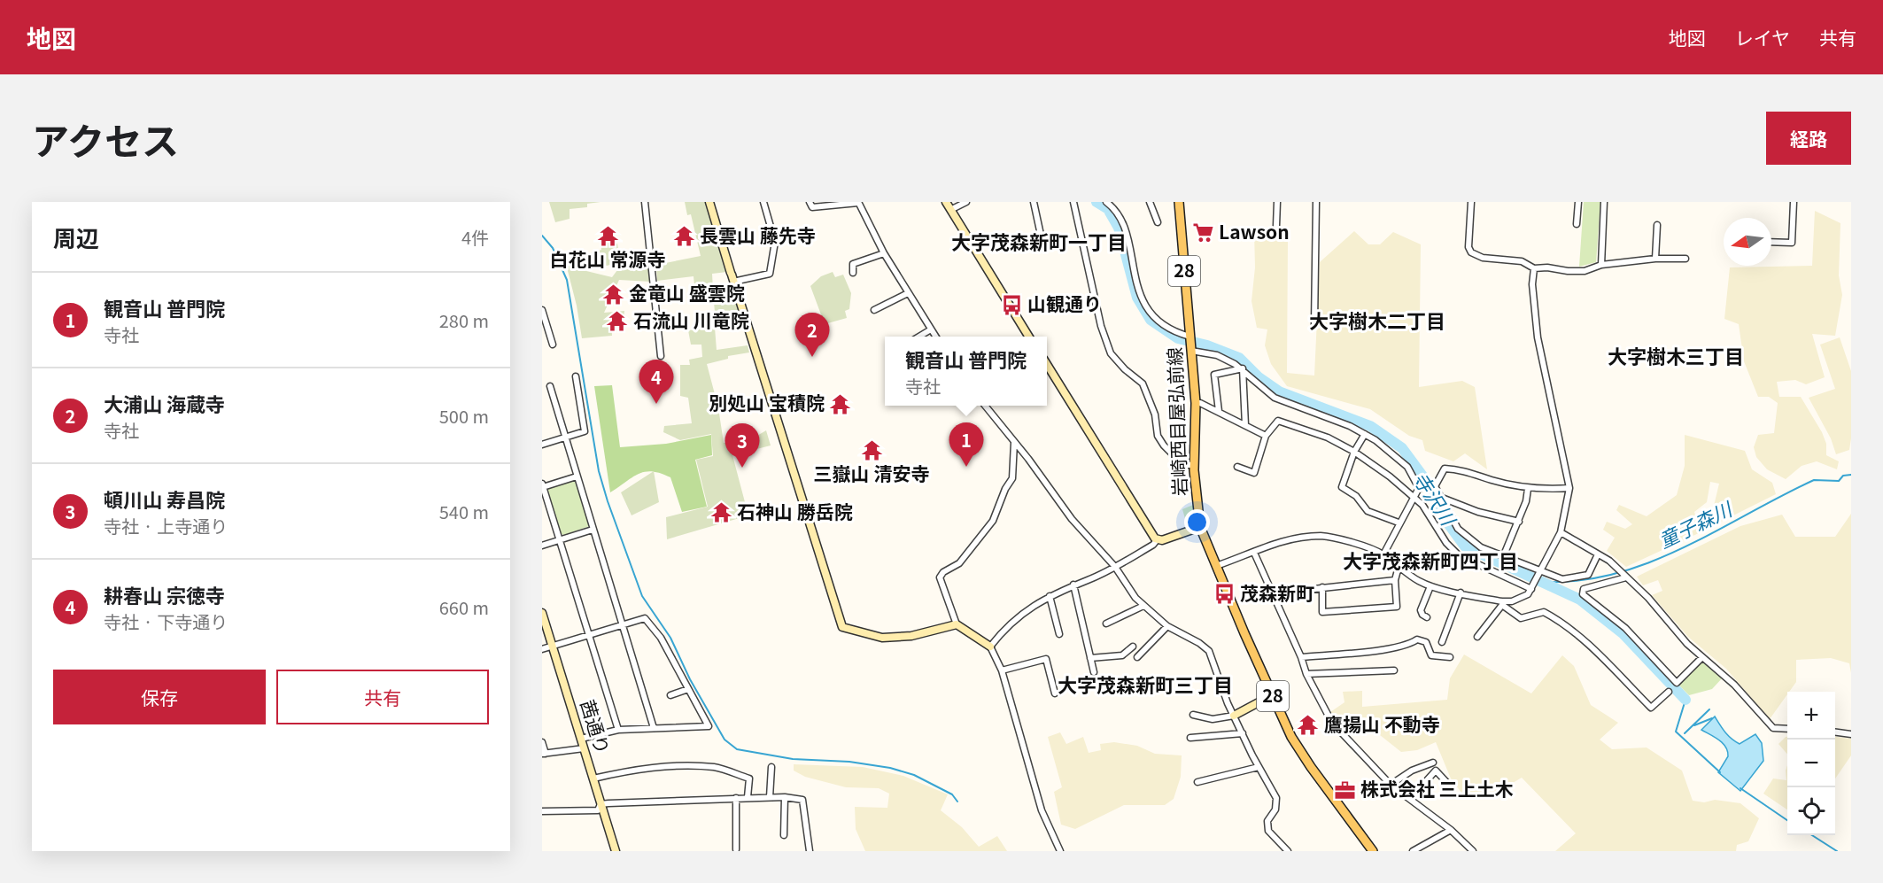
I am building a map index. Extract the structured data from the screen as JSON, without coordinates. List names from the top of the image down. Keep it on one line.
{"streets":{"main road":["28","岩崎西目屋弘前線"],"street":["茜通り"]},"districts":["大字茂森新町一丁目","大字樹木二丁目","大字樹木三丁目","大字茂森新町四丁目","大字茂森新町三丁目"],"water":["寺沢川","童子森川"],"places":{"supermarket":["Lawson"],"temple":["白花山 常源寺","長雲山 藤先寺","金竜山 盛雲院","石流山 川竜院","別処山 宝積院","三嶽山 清安寺","石神山 勝岳院","鷹揚山 不動寺"],"bus stop":["山観通り","茂森新町"],"office":["株式会社 三上土木"]},"north":"left","page":{"header":"地図","nav":["地図","レイヤ","共有"],"title":"アクセス","buttons":["経路",["保存","共有"]],"heading":["周辺","4件"],"list":[{"mark":"1","name":"観音山 普門院","note":"寺社","value":"280 m"},{"mark":"2","name":"大浦山 海蔵寺","note":"寺社","value":"500 m"},{"mark":"3","name":"頓川山 寿昌院","note":"寺社 · 上寺通り","value":"540 m"},{"mark":"4","name":"耕春山 宗徳寺","note":"寺社 · 下寺通り","value":"660 m"}],"pins":["2","4","1","3"],"popup":["観音山 普門院","寺社"],"map_buttons":["+","−"]}}
